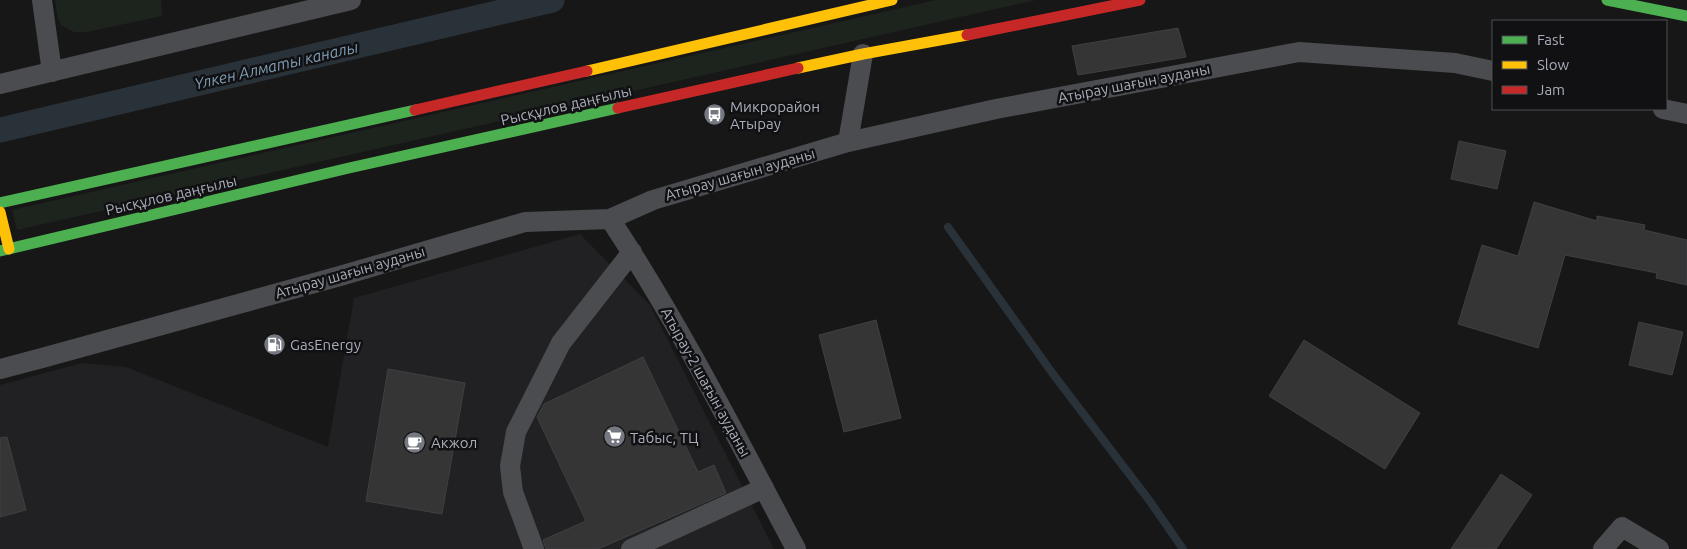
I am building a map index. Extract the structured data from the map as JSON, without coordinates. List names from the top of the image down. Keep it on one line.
{"streets":{"main road":["Рысқұлов даңғылы"],"street":["Атырау шағын ауданы","Атырау-2 шағын ауданы"]},"crossings":[["Атырау шағын ауданы","Атырау-2 шағын ауданы"]],"water":["Үлкен Алматы каналы"],"places":{"bus stop":["Микрорайон Атырау"],"fuel station":["GasEnergy"],"supermarket":["Табыс, ТЦ"],"cafe":["Акжол"]},"legend":["Fast","Slow","Jam"]}
